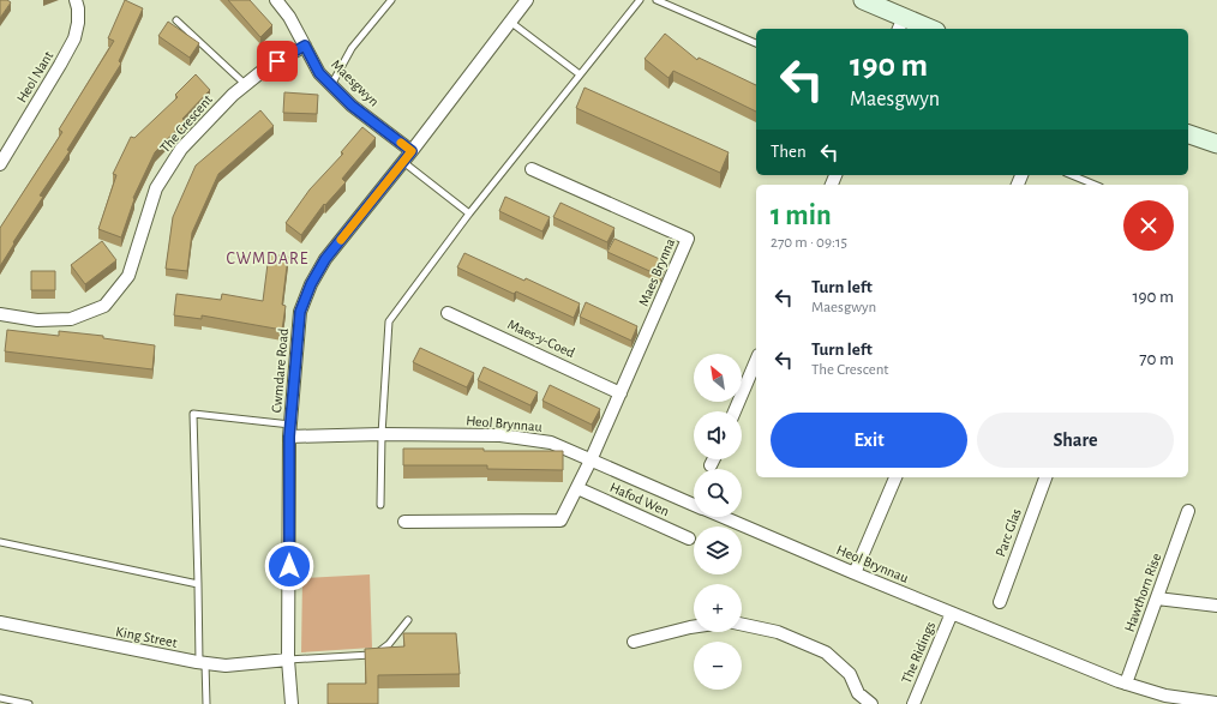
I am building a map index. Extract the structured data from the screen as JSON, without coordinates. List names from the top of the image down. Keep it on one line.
{"streets":{"street":["Heol Nant","Maesgwyn","The Crescent","Maes Brynna","Maes-y-Coed","Cwmdare Road","Heol Brynnau","Hafod Wen","Parc Glas","Hawthorn Rise","King Street","The Ridings"]},"crossings":[["Maesgwyn","The Crescent"],["Maesgwyn","Cwmdare Road"],["Maes Brynna","Maes-y-Coed"],["Cwmdare Road","Heol Brynnau"],["Cwmdare Road","King Street"],["Heol Brynnau","Hawthorn Rise"],["Heol Brynnau","The Ridings"]],"districts":["CWMDARE"],"north":"top left","page":{"turn":["190 m","Maesgwyn"],"then":"Then","heading":["1 min","270 m · 09:15"],"list":[{"name":"Turn left","note":"Maesgwyn","value":"190 m"},{"name":"Turn left","note":"The Crescent","value":"70 m"}],"map_buttons":["+","−"],"buttons":["Exit","Share"]}}
